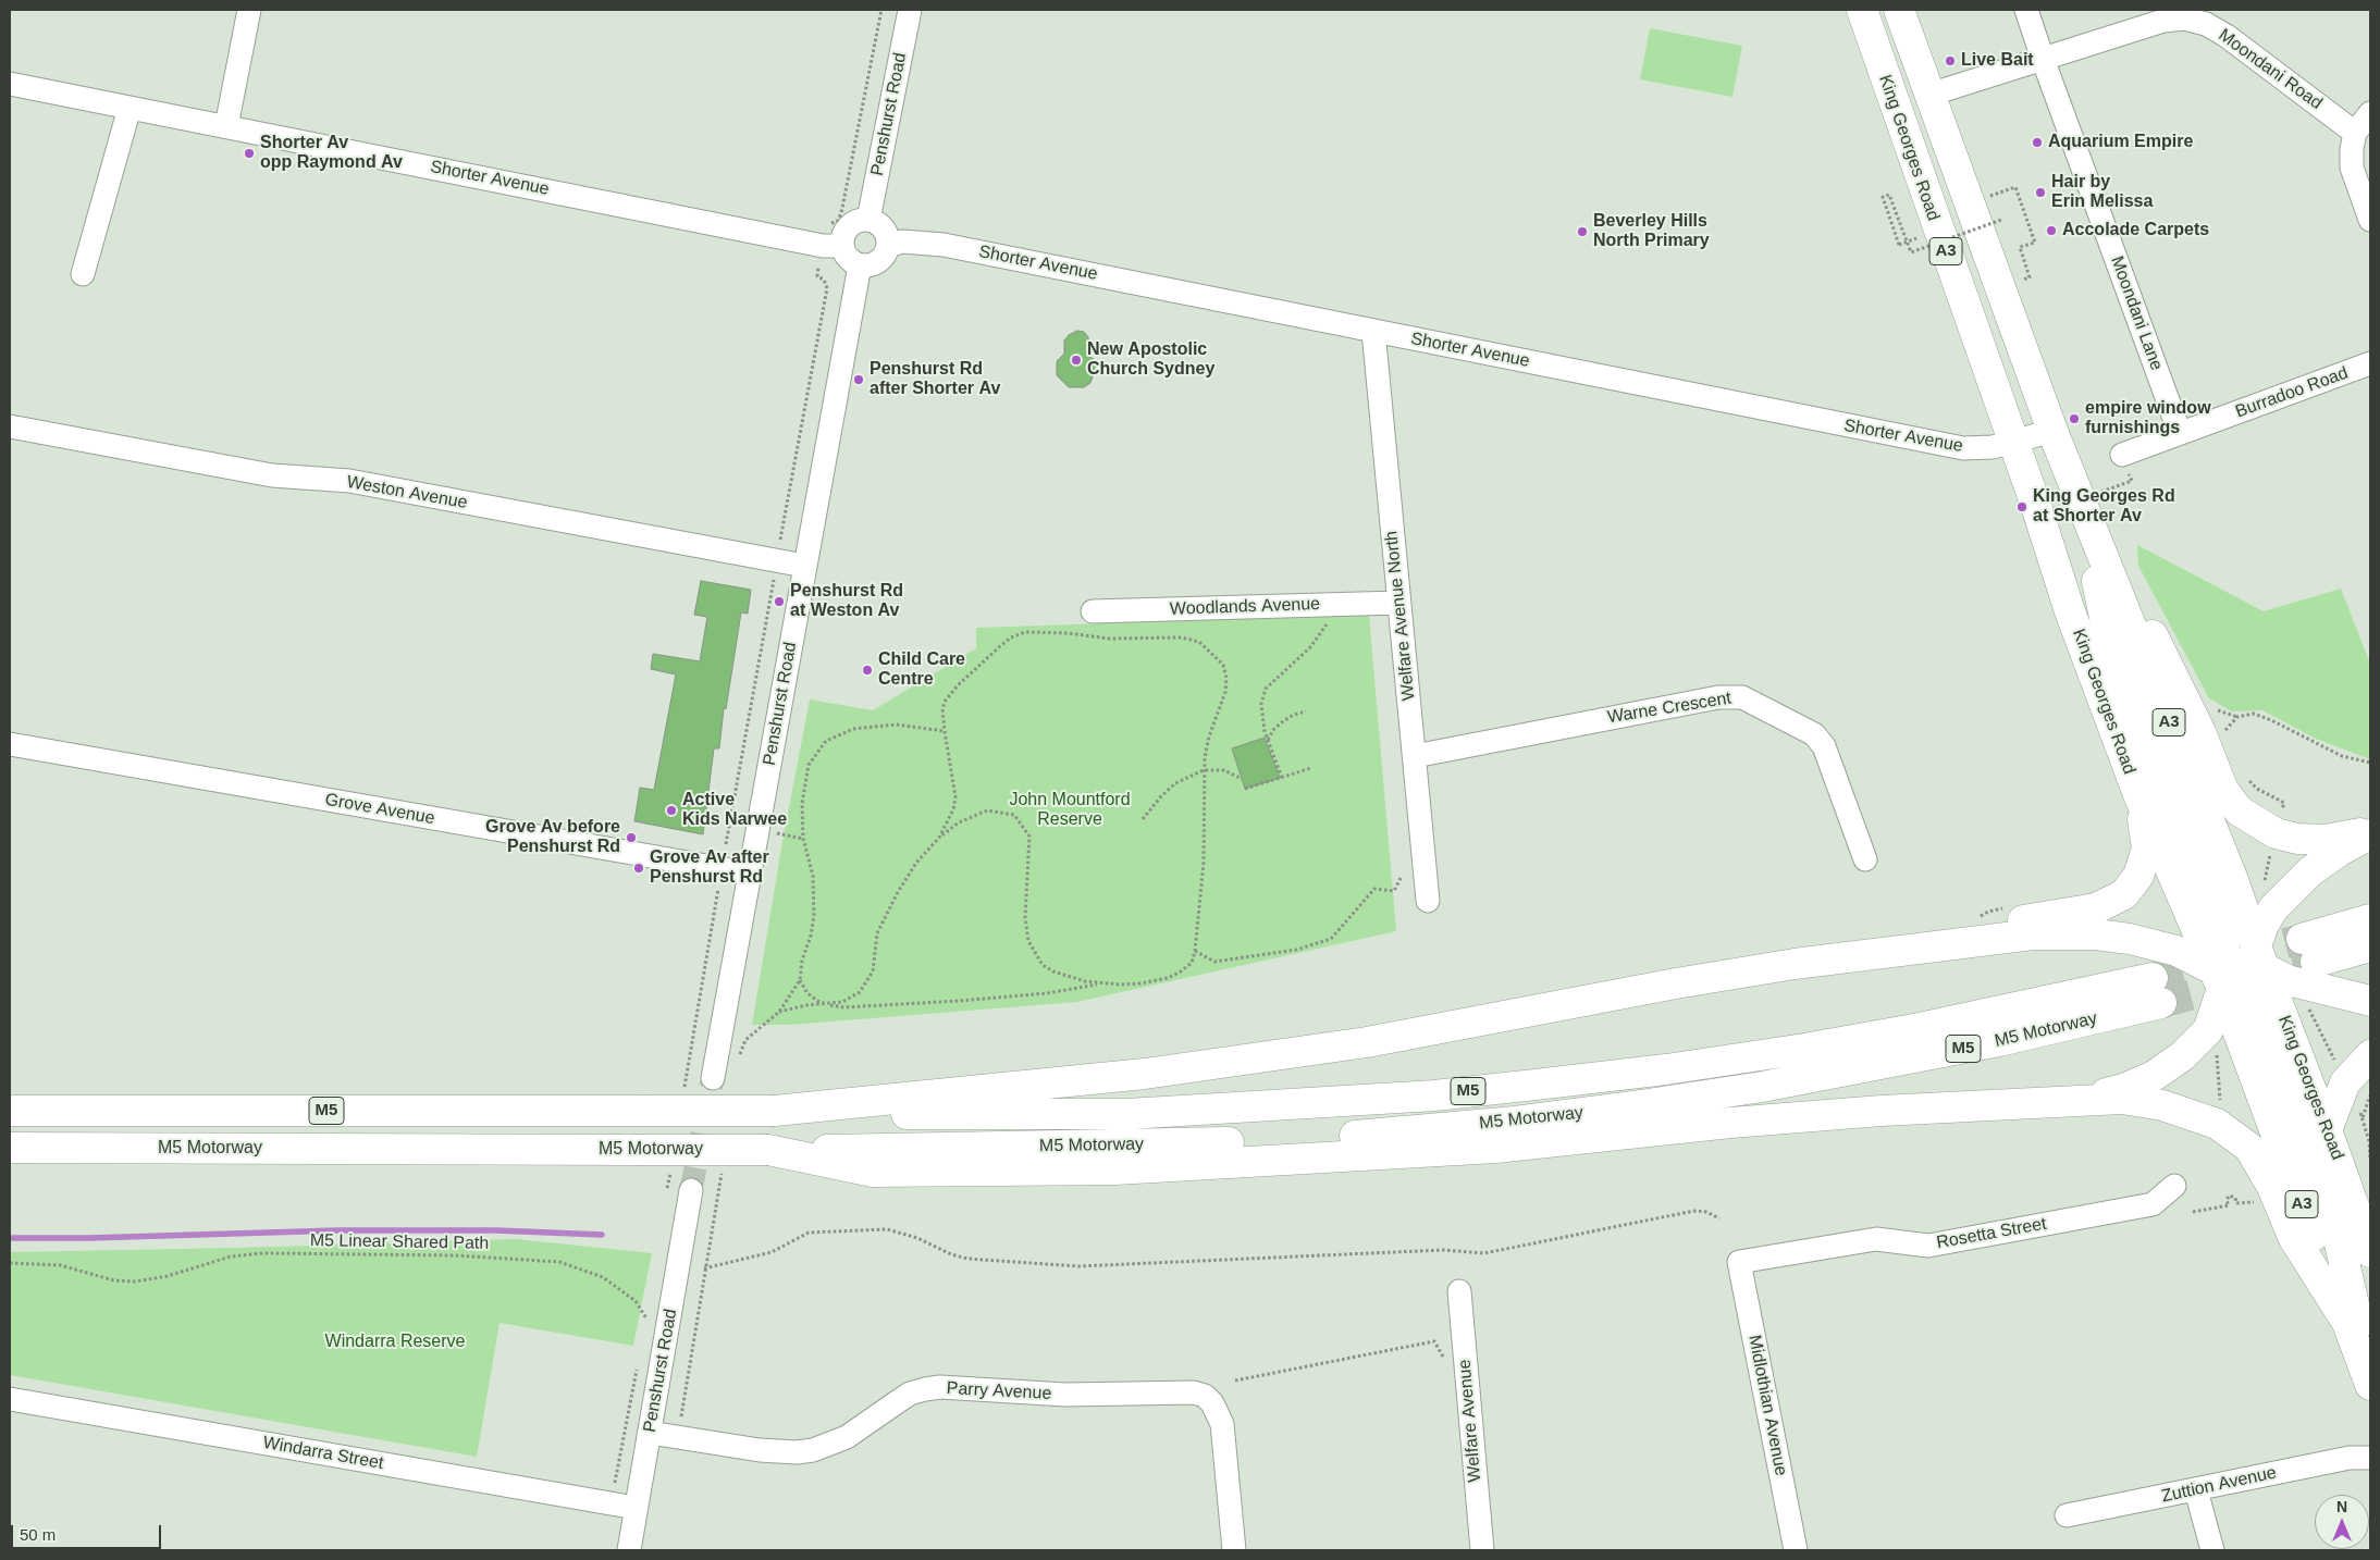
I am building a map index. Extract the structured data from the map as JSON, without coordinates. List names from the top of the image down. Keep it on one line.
{"streets":{"highway":["King Georges Road","A3","M5 Motorway","M5"],"street":["Moondani Road","Penshurst Road","Shorter Avenue","Moondani Lane","Burradoo Road","Weston Avenue","Woodlands Avenue","Welfare Avenue North","Warne Crescent","Grove Avenue","Rosetta Street","Parry Avenue","Midlothian Avenue","Welfare Avenue","Windarra Street","Zuttion Avenue"],"path":["M5 Linear Shared Path"]},"crossings":[["Moondani Road","King Georges Road"],["Moondani Road","Moondani Lane"],["Penshurst Road","Shorter Avenue"],["Penshurst Road","Weston Avenue"],["Penshurst Road","Grove Avenue"],["Penshurst Road","Parry Avenue"],["Penshurst Road","Windarra Street"],["King Georges Road","Shorter Avenue"],["Shorter Avenue","Welfare Avenue North"],["Moondani Lane","Burradoo Road"],["Woodlands Avenue","Welfare Avenue North"],["Welfare Avenue North","Warne Crescent"],["M5 Motorway","M5"],["Rosetta Street","Midlothian Avenue"]],"parks":["John Mountford Reserve","Windarra Reserve"],"places":["Live Bait","Aquarium Empire","Shorter Av opp Raymond Av","Hair by Erin Melissa","Accolade Carpets","Beverley Hills North Primary","New Apostolic Church Sydney","Penshurst Rd after Shorter Av","empire window furnishings","King Georges Rd at Shorter Av","Penshurst Rd at Weston Av","Child Care Centre","Active Kids Narwee","Grove Av before Penshurst Rd","Grove Av after Penshurst Rd"],"scale_bar":"50 m","north":"top"}
